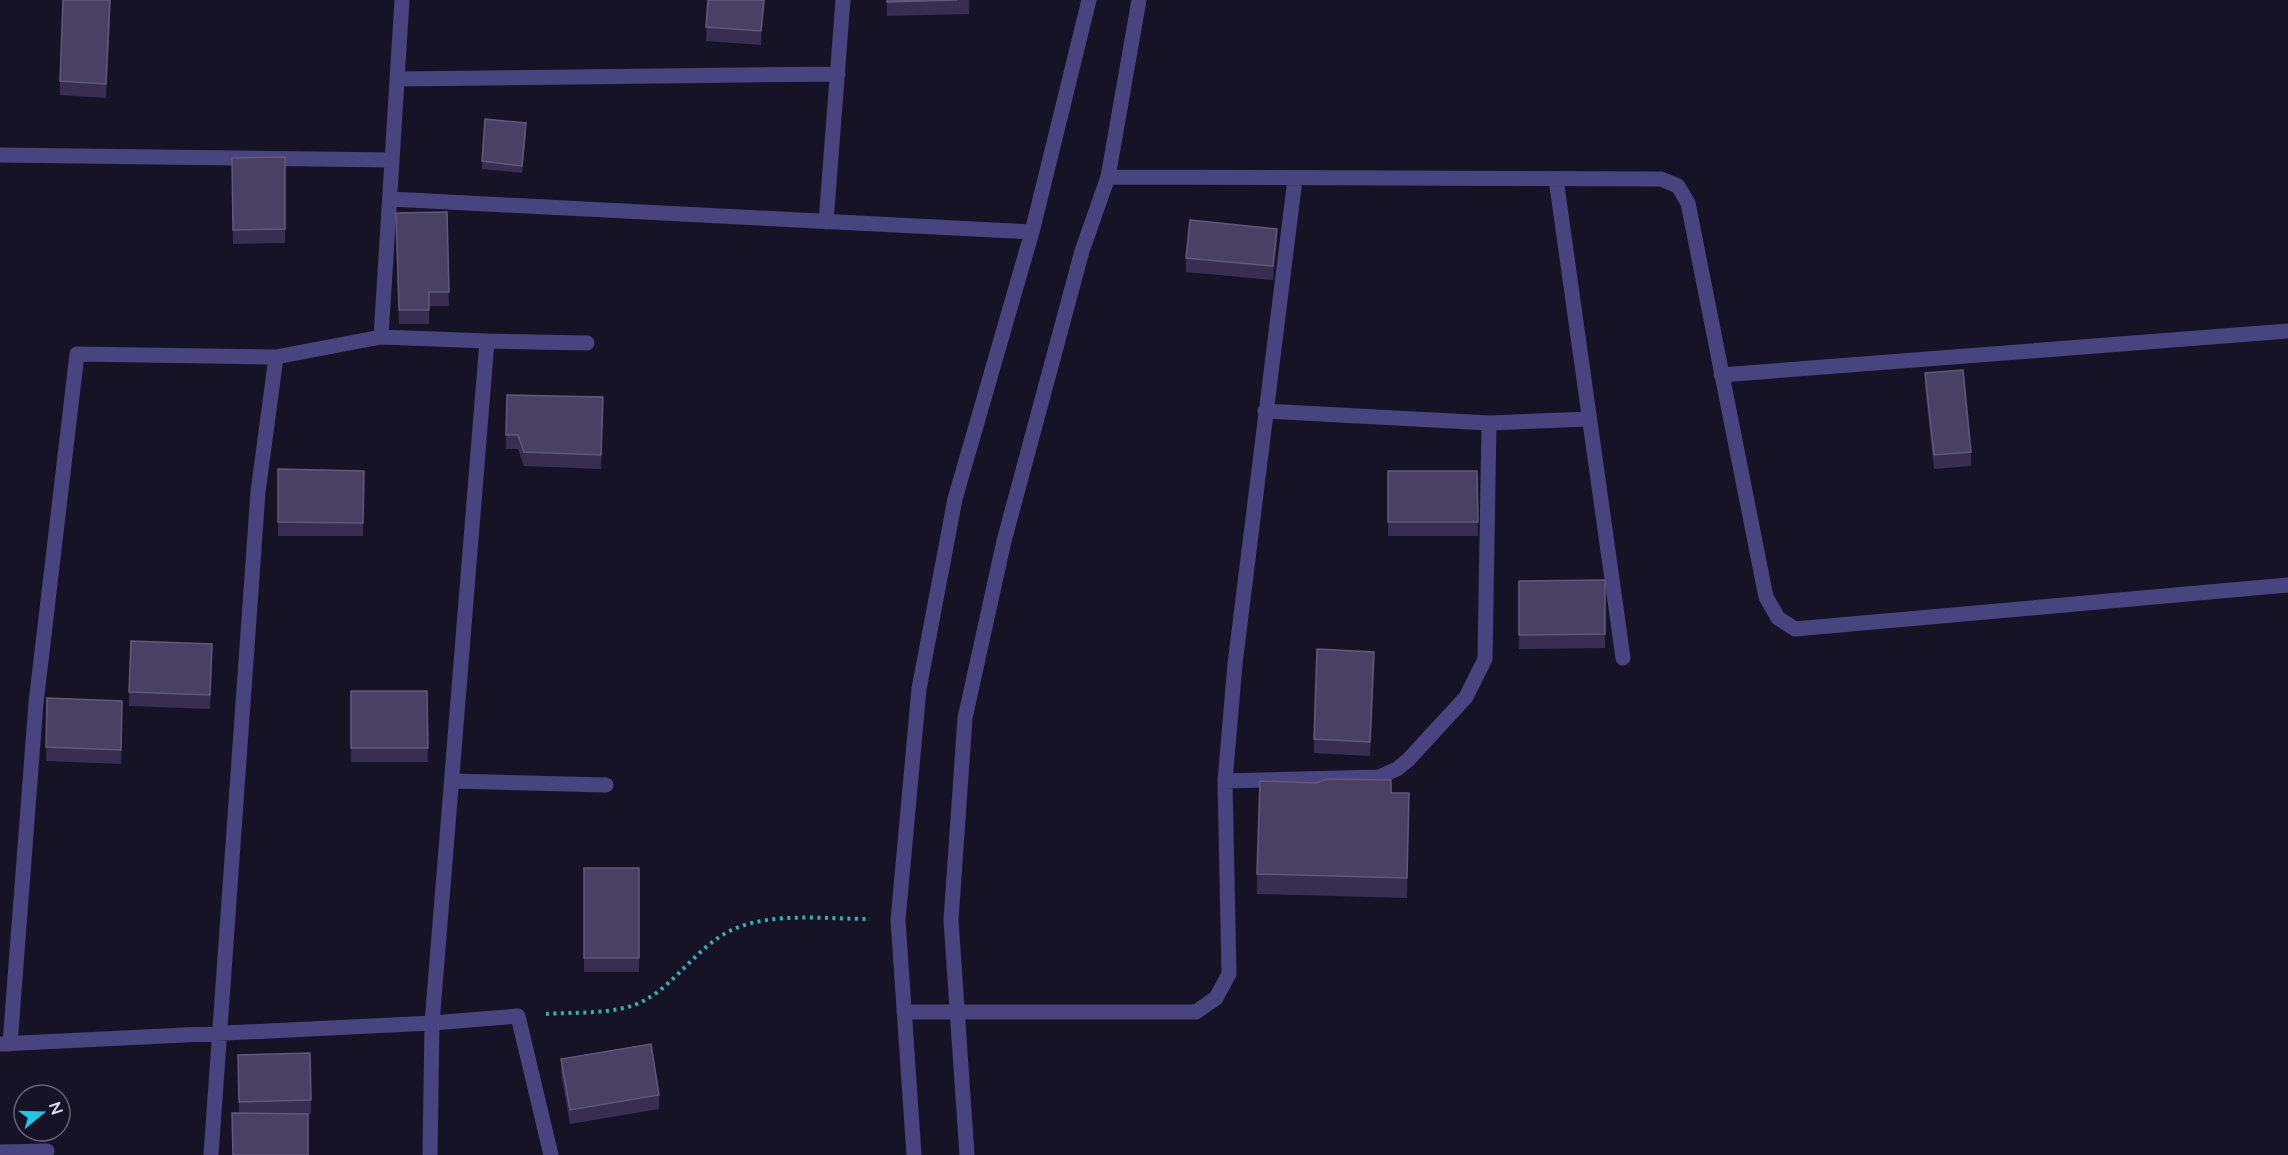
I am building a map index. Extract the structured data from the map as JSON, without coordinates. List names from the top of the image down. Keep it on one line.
{"north":"right"}
